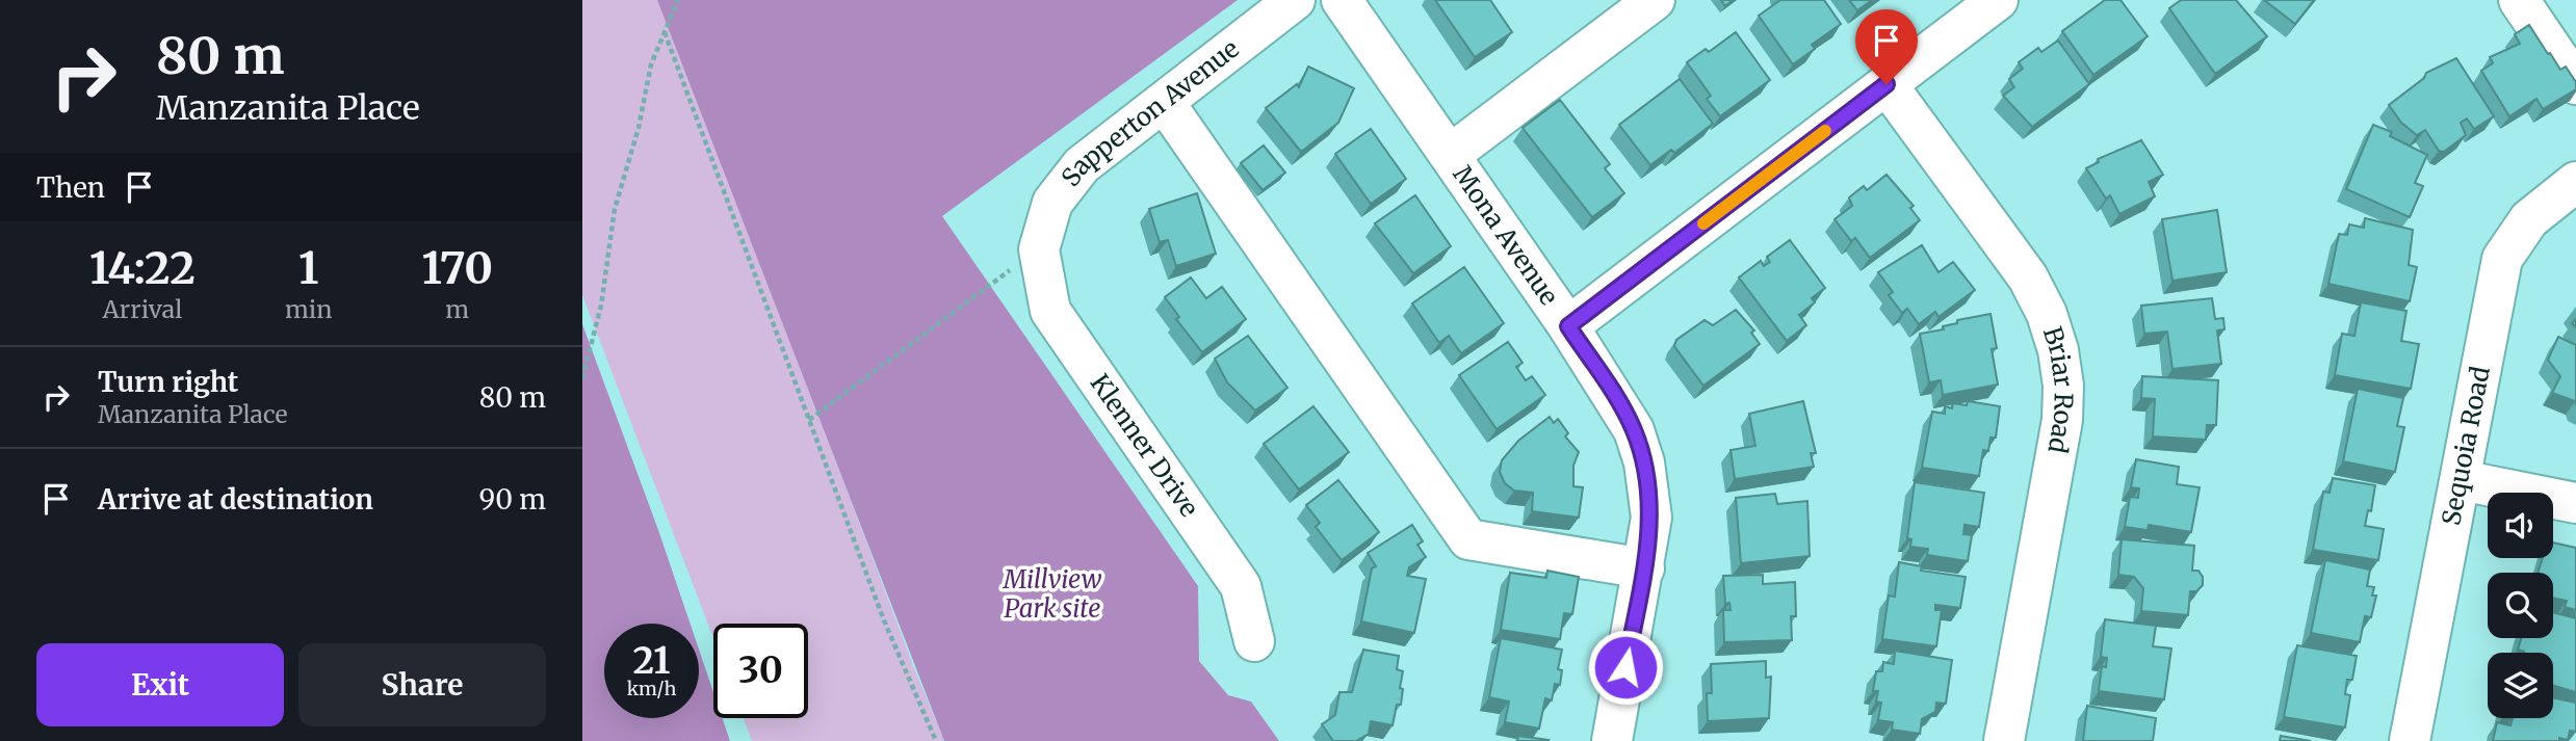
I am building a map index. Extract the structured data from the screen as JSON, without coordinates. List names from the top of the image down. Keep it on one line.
{"streets":{"street":["Sapperton Avenue","Mona Avenue","Briar Road","Klenner Drive","Sequoia Road"]},"crossings":[["Sapperton Avenue","Klenner Drive"]],"parks":["Millview Park site"],"page":{"turn":["80 m","Manzanita Place"],"then":"Then","eta":["14:22","Arrival","1","min","170","m"],"list":[{"name":"Turn right","note":"Manzanita Place","value":"80 m"},{"name":"Arrive at destination","value":"90 m"}],"speed":"21 km/h","limit":"30","buttons":["Exit","Share"]}}
